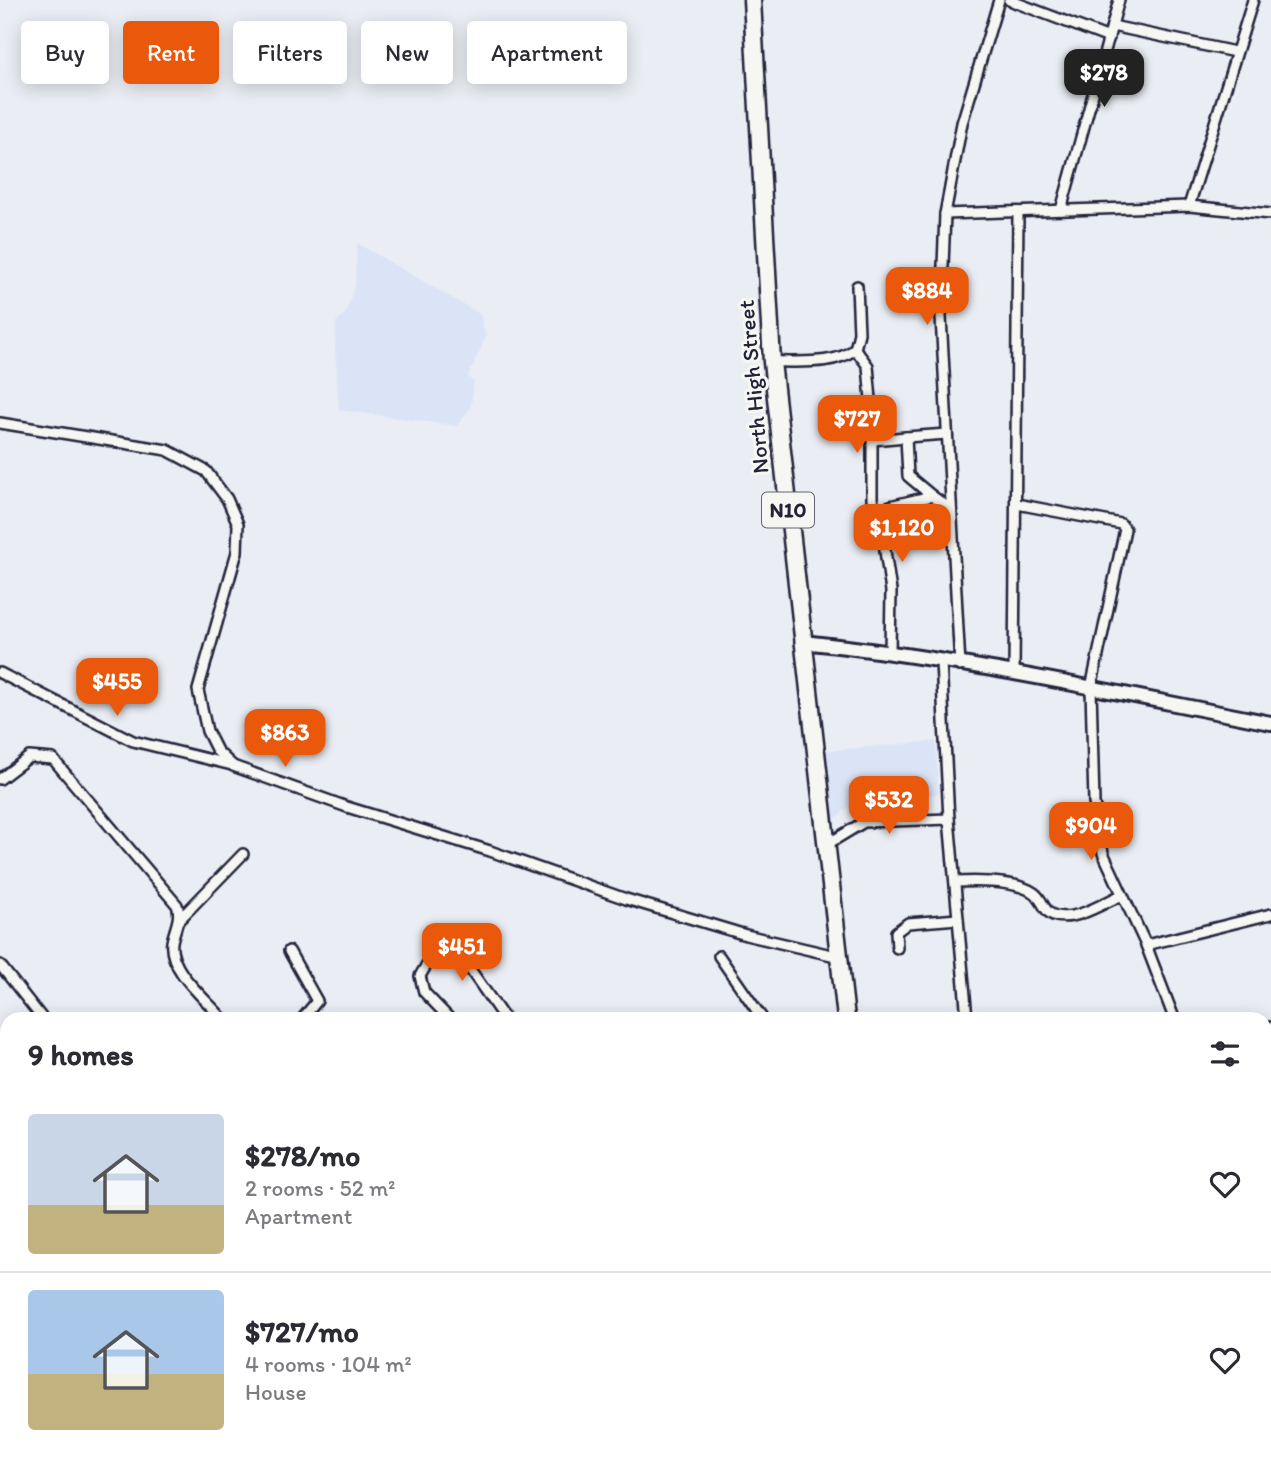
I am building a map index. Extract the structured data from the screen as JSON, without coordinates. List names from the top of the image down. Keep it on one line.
{"streets":{"highway":["North High Street","N10"]},"page":{"chip":["Buy","Rent","Filters","New","Apartment"],"price":["$278","$884","$727","$1,120","$455","$863","$532","$904","$451"],"heading":"9 homes","list":[{"name":"$278/mo","note":"2 rooms · 52 m² · Apartment"},{"name":"$727/mo","note":"4 rooms · 104 m² · House"}]}}
